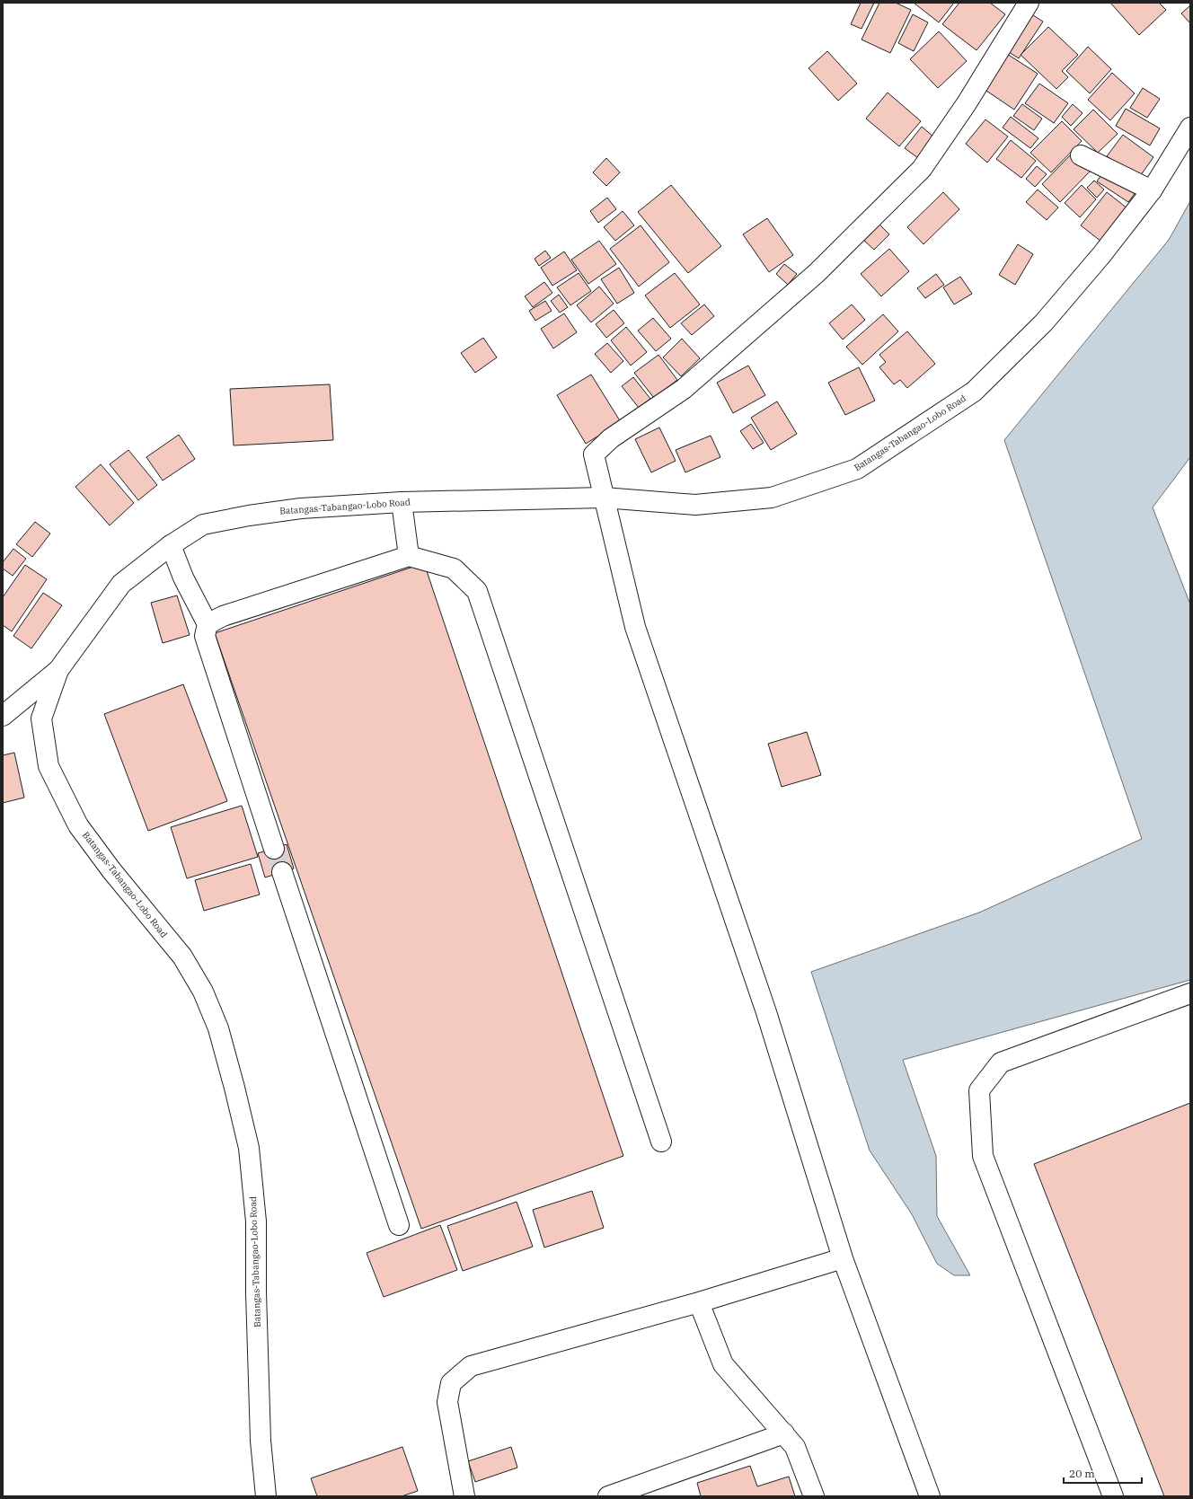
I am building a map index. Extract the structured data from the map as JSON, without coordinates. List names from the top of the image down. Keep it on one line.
{"streets":{"main road":["Batangas-Tabangao-Lobo Road"]},"scale_bar":"20 m"}
